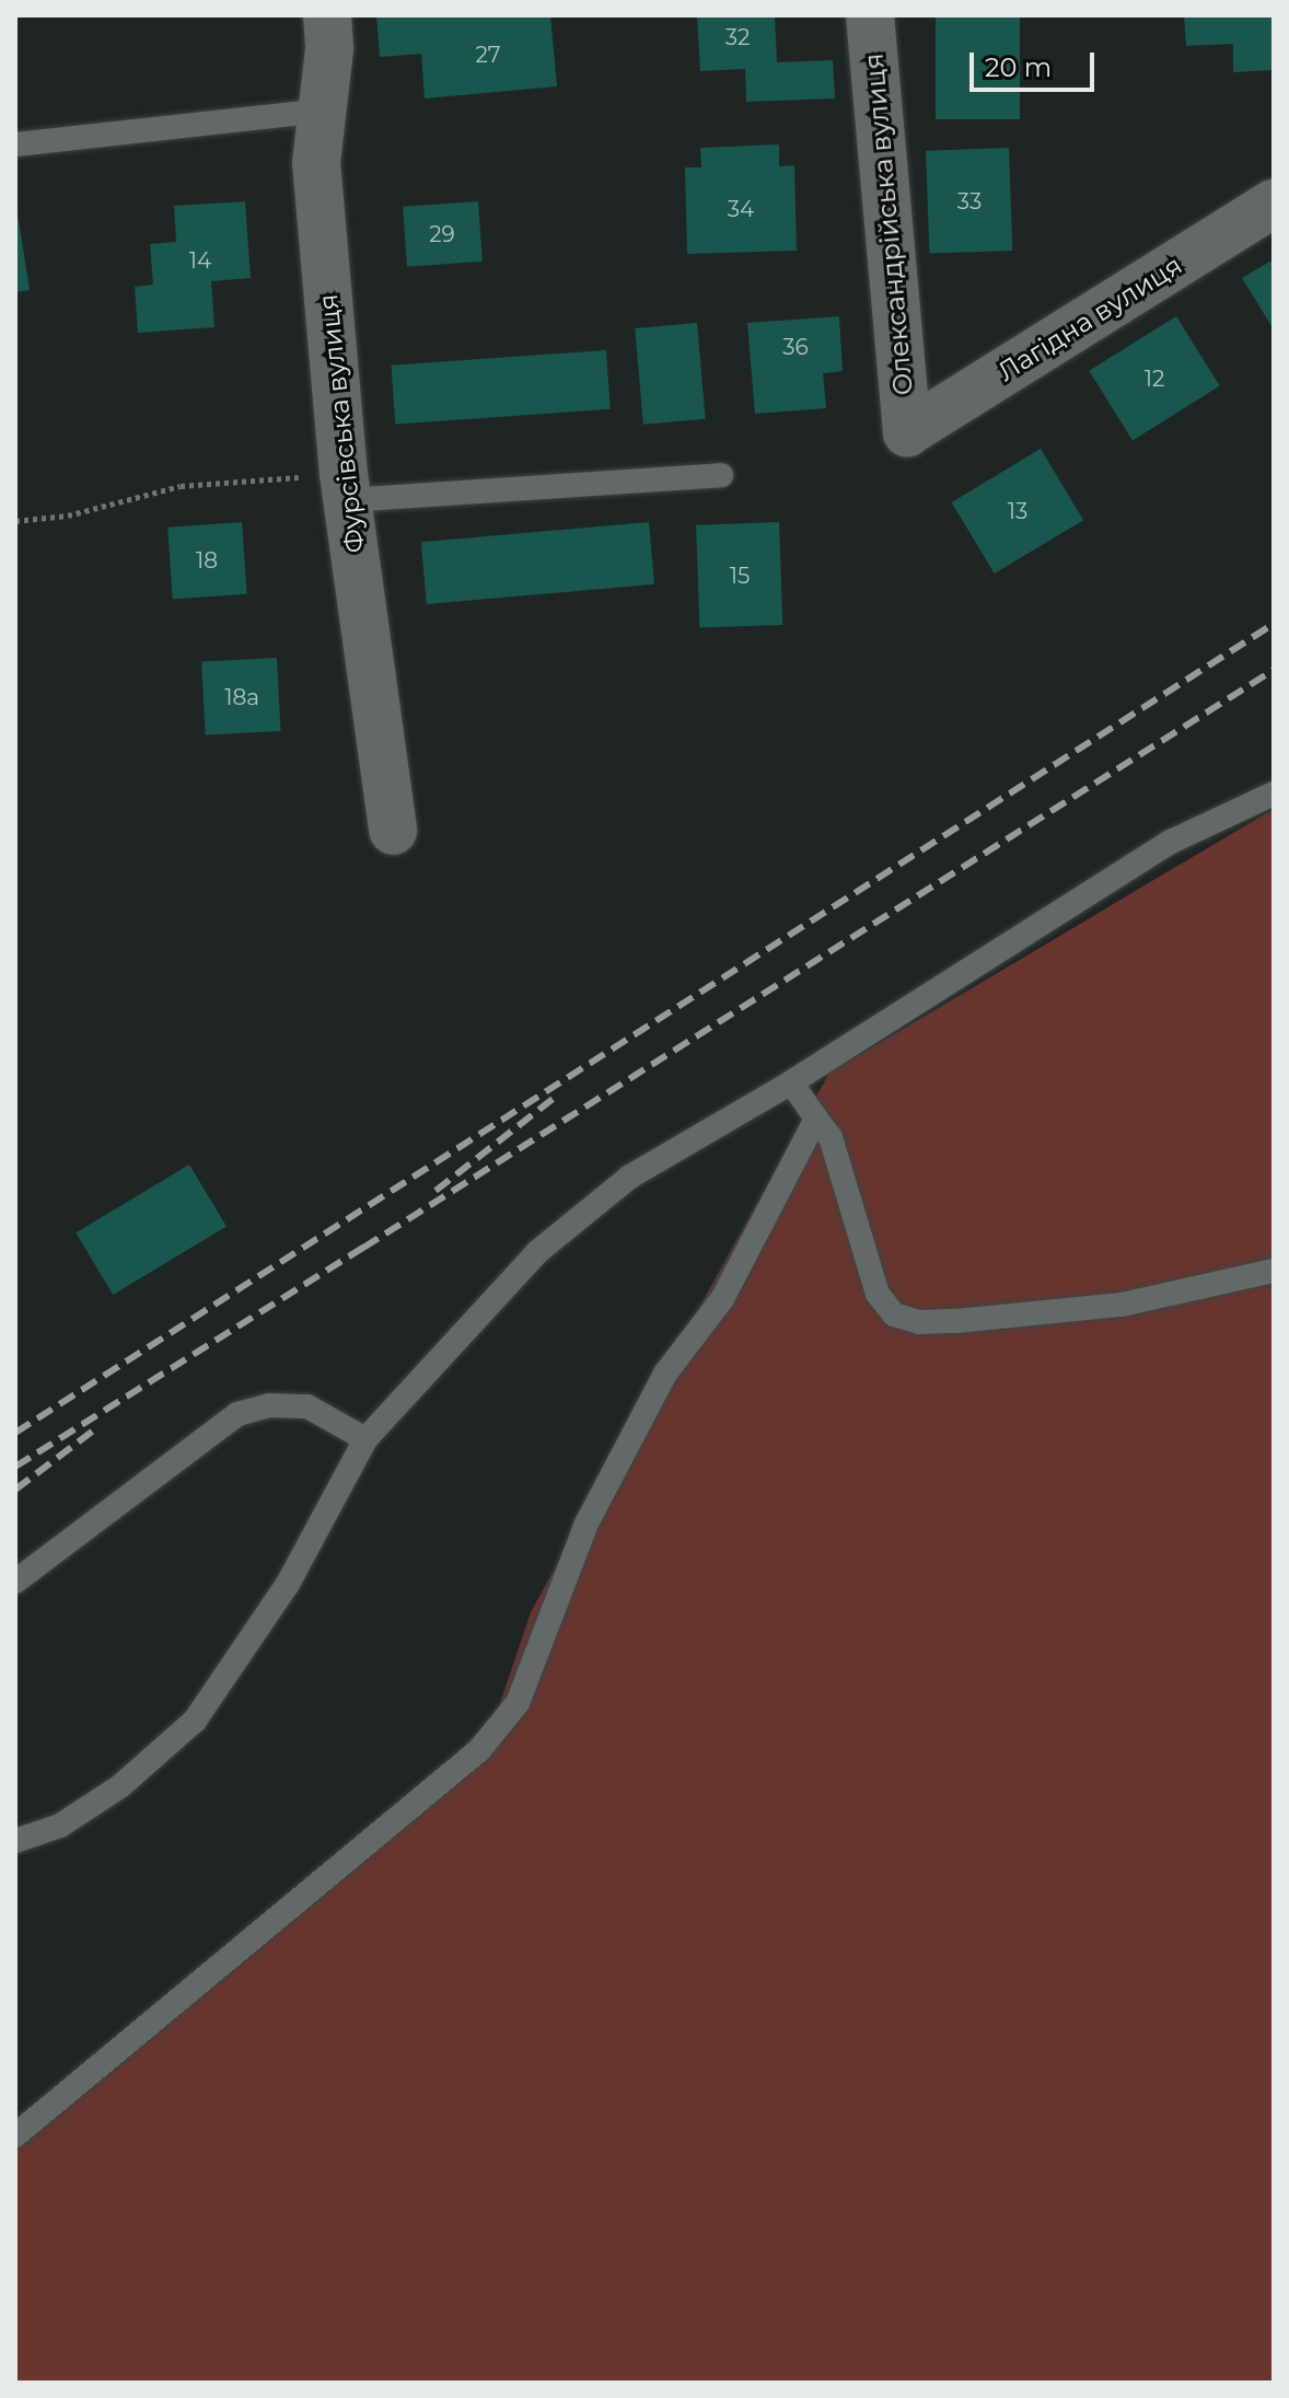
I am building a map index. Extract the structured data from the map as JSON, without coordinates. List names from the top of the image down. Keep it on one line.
{"streets":{"street":["Олександрійська вулиця","Лагідна вулиця","Фурсівська вулиця"]},"crossings":[["Олександрійська вулиця","Лагідна вулиця"]],"house_numbers":["32","27","33","34","29","14","36","12","13","18","15","18а"],"scale_bar":"20 m"}
